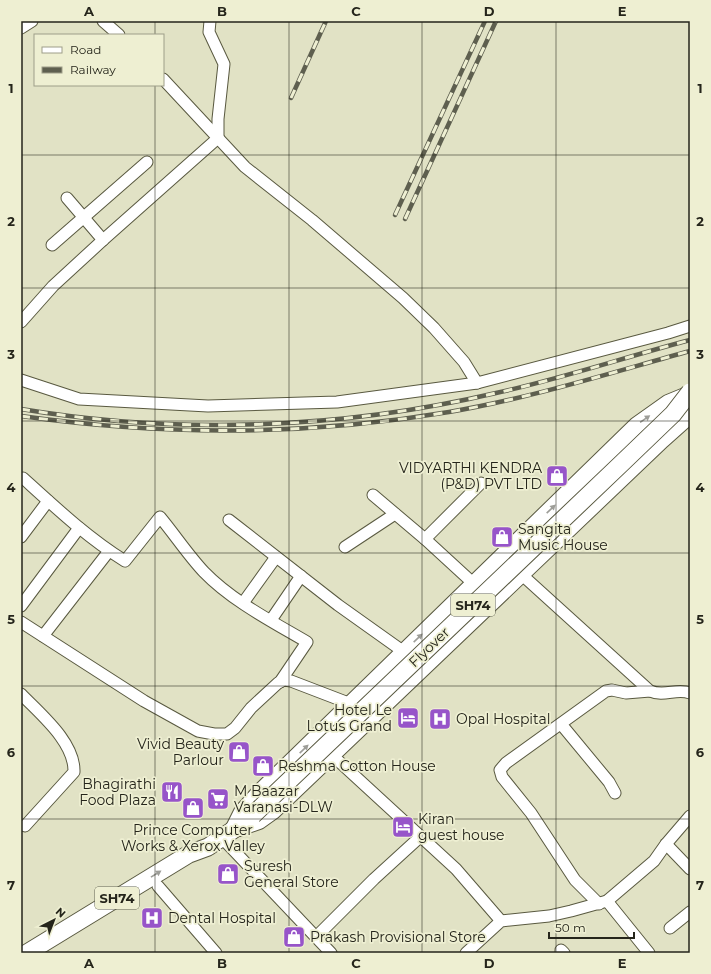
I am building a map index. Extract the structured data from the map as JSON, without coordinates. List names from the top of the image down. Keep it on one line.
{"streets":{"main road":["SH74","Flyover"]},"crossings":[["SH74","Flyover"]],"places":{"shop":["VIDYARTHI KENDRA (P&D) PVT LTD","Sangita Music House","Vivid Beauty Parlour","Reshma Cotton House","Prince Computer Works & Xerox Valley","Suresh General Store","Prakash Provisional Store"],"hotel":["Hotel Le Lotus Grand","Kiran guest house"],"hospital":["Opal Hospital","Dental Hospital"],"restaurant":["Bhagirathi Food Plaza"],"supermarket":["M Baazar Varanasi-DLW"]},"legend":["Road","Railway"],"scale_bar":"50 m","north":"top right","grid":{"columns":["A","B","C","D","E"],"rows":["1","2","3","4","5","6","7"]}}
